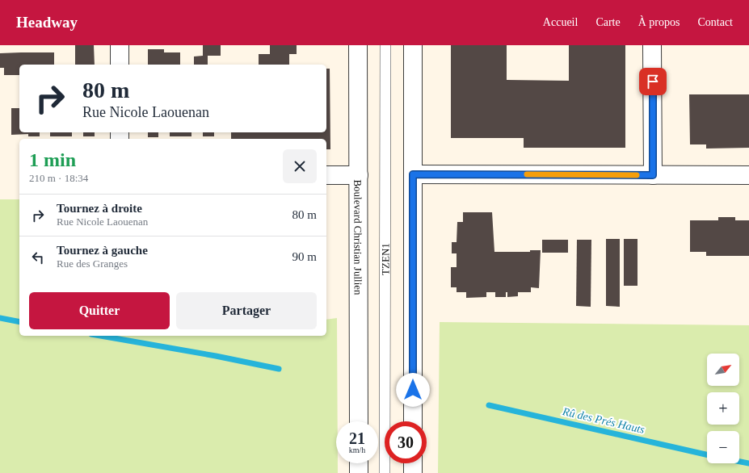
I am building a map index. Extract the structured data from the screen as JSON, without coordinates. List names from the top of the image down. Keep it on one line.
{"streets":{"street":["Boulevard Christian Jullien"],"lane":["TZEN1"]},"water":["Rû des Prés Hauts"],"north":"top right","page":{"header":"Headway","nav":["Accueil","Carte","À propos","Contact"],"turn":["80 m","Rue Nicole Laouenan"],"heading":["1 min","210 m · 18:34"],"list":[{"name":"Tournez à droite","note":"Rue Nicole Laouenan","value":"80 m"},{"name":"Tournez à gauche","note":"Rue des Granges","value":"90 m"}],"buttons":["Quitter","Partager"],"map_buttons":["+","−"],"speed":"21 km/h","limit":"30"}}
